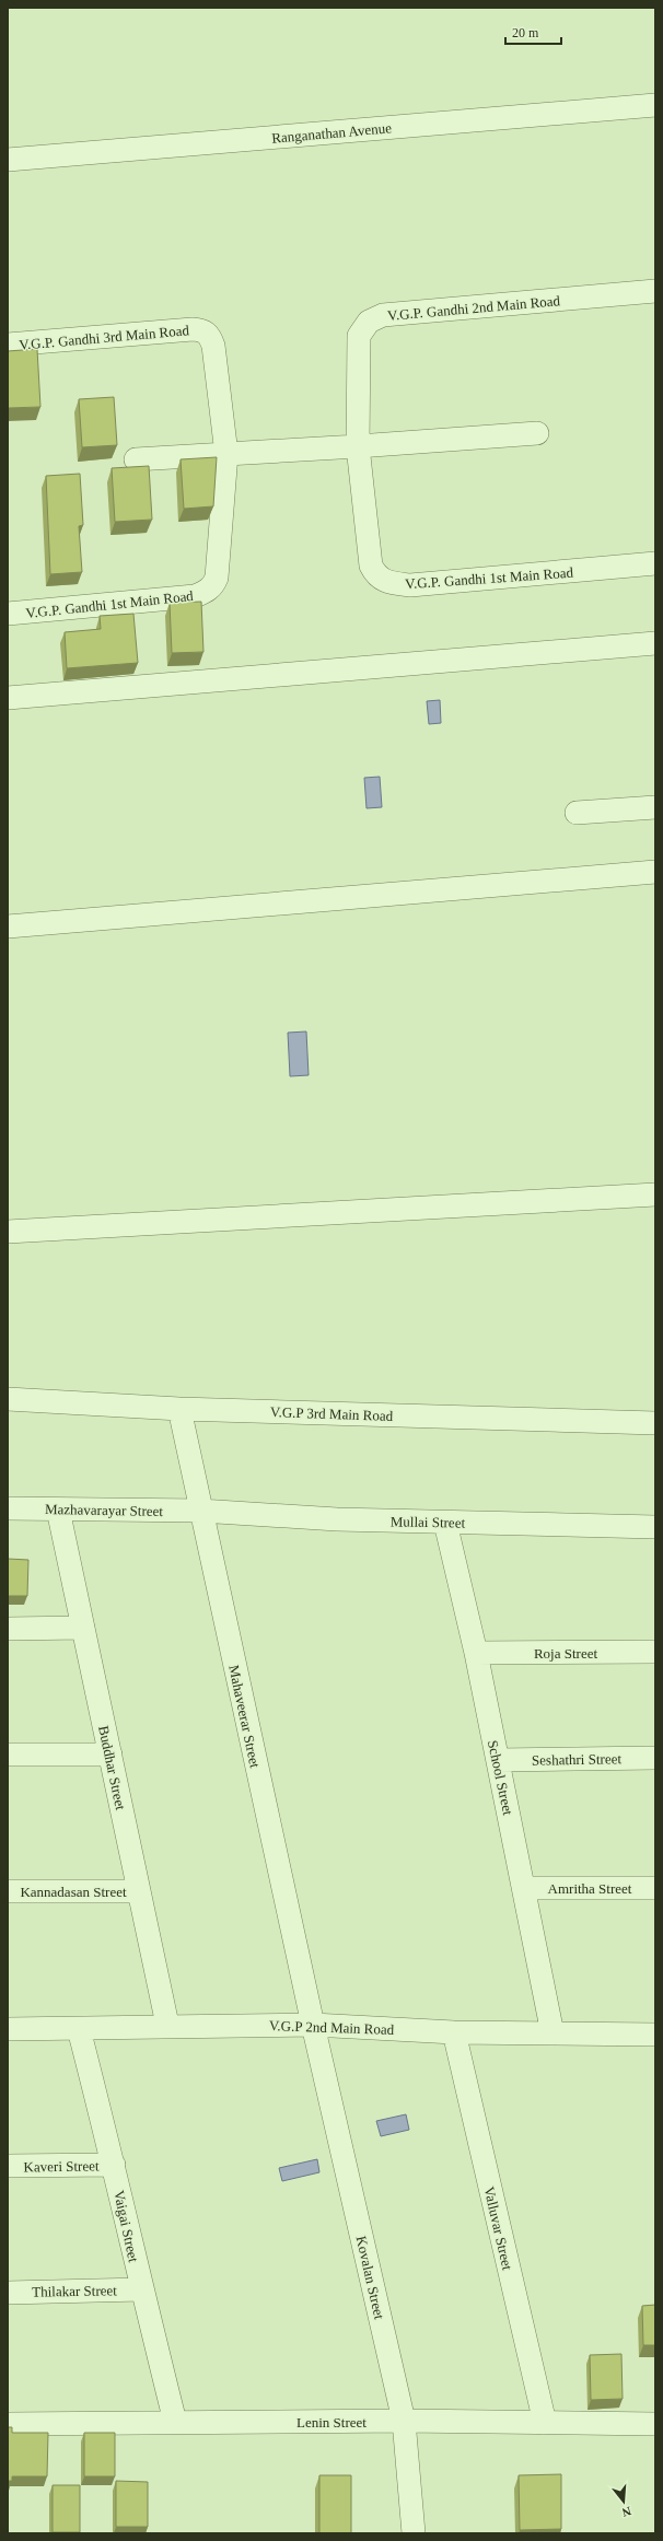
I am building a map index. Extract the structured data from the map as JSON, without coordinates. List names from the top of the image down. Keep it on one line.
{"streets":{"street":["Ranganathan Avenue","V.G.P. Gandhi 2nd Main Road","V.G.P. Gandhi 3rd Main Road","V.G.P. Gandhi 1st Main Road","V.G.P 3rd Main Road","Mazhavarayar Street","Mullai Street","Roja Street","Mahaveerar Street","Seshathri Street","Buddhar Street","School Street","Amritha Street","Kannadasan Street","V.G.P 2nd Main Road","Kaveri Street","Vaigai Street","Valluvar Street","Kovalan Street","Thilakar Street","Lenin Street"]},"crossings":[["V.G.P. Gandhi 2nd Main Road","V.G.P. Gandhi 1st Main Road"],["V.G.P. Gandhi 3rd Main Road","V.G.P. Gandhi 1st Main Road"],["V.G.P 3rd Main Road","Mahaveerar Street"],["Mazhavarayar Street","Mullai Street"],["Mazhavarayar Street","Mahaveerar Street"],["Mazhavarayar Street","Buddhar Street"],["Mullai Street","Mahaveerar Street"],["Mullai Street","School Street"],["Roja Street","School Street"],["Mahaveerar Street","V.G.P 2nd Main Road"],["Mahaveerar Street","Kovalan Street"],["Seshathri Street","School Street"],["Buddhar Street","Kannadasan Street"],["Buddhar Street","V.G.P 2nd Main Road"],["School Street","Amritha Street"],["School Street","V.G.P 2nd Main Road"],["V.G.P 2nd Main Road","Vaigai Street"],["V.G.P 2nd Main Road","Valluvar Street"],["V.G.P 2nd Main Road","Kovalan Street"],["Kaveri Street","Vaigai Street"],["Vaigai Street","Thilakar Street"],["Vaigai Street","Lenin Street"],["Valluvar Street","Lenin Street"],["Kovalan Street","Lenin Street"]],"scale_bar":"20 m","north":"bottom"}
